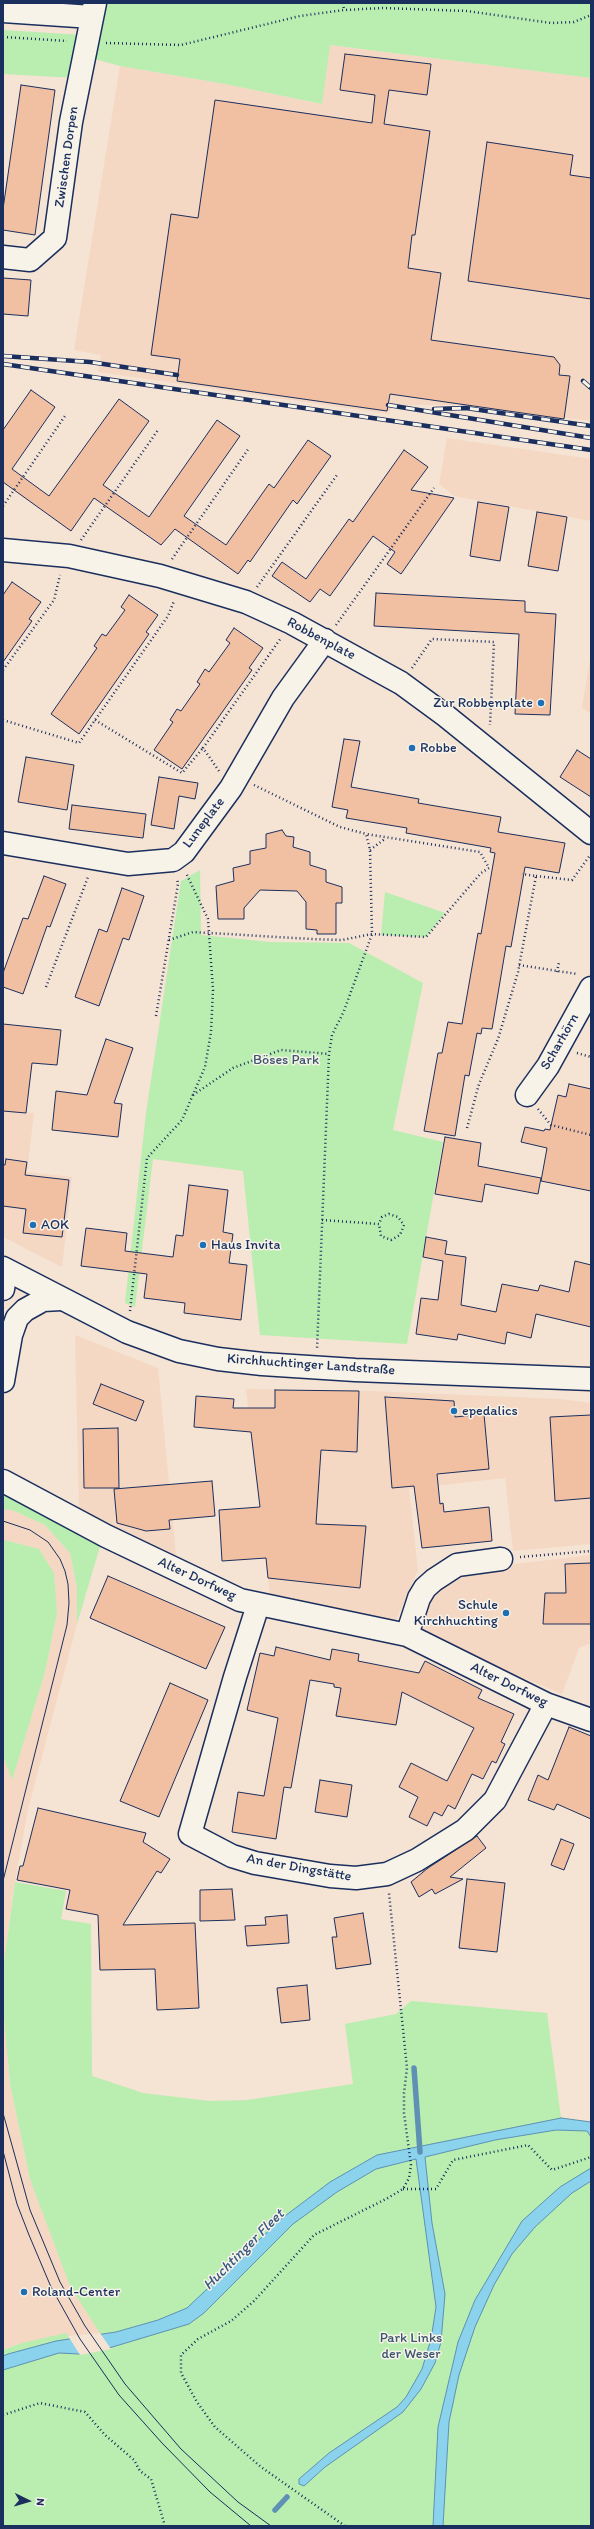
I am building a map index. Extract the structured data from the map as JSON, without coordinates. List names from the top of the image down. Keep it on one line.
{"streets":{"street":["Zwischen Dorpen","Robbenplate","Luneplate","Scharhörn","Kirchhuchtinger Landstraße","Alter Dorfweg","An der Dingstätte"]},"crossings":[["Robbenplate","Luneplate"],["Alter Dorfweg","An der Dingstätte"]],"water":["Huchtinger Fleet"],"parks":["Böses Park","Park Links der Weser"],"places":["Zur Robbenplate","Robbe","AOK","Haus Invita","epedalics","Schule Kirchhuchting","Roland-Center"],"north":"right"}
